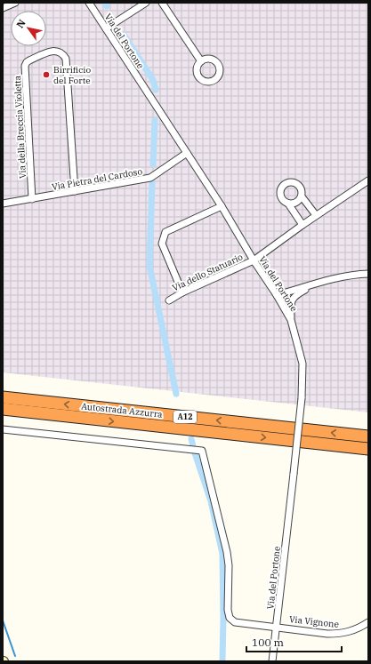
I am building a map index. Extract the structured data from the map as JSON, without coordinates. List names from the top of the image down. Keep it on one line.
{"streets":{"highway":["Autostrada Azzurra","A12"],"street":["Via del Portone","Via della Breccia Violetta","Via Pietra del Cardoso","Via dello Statuario","Via Vignone"]},"crossings":[["Via del Portone","Via Pietra del Cardoso"],["Via del Portone","Via dello Statuario"],["Via del Portone","Via Vignone"],["Via della Breccia Violetta","Via Pietra del Cardoso"]],"places":["Birrificio del Forte"],"scale_bar":"100 m","north":"top left"}
